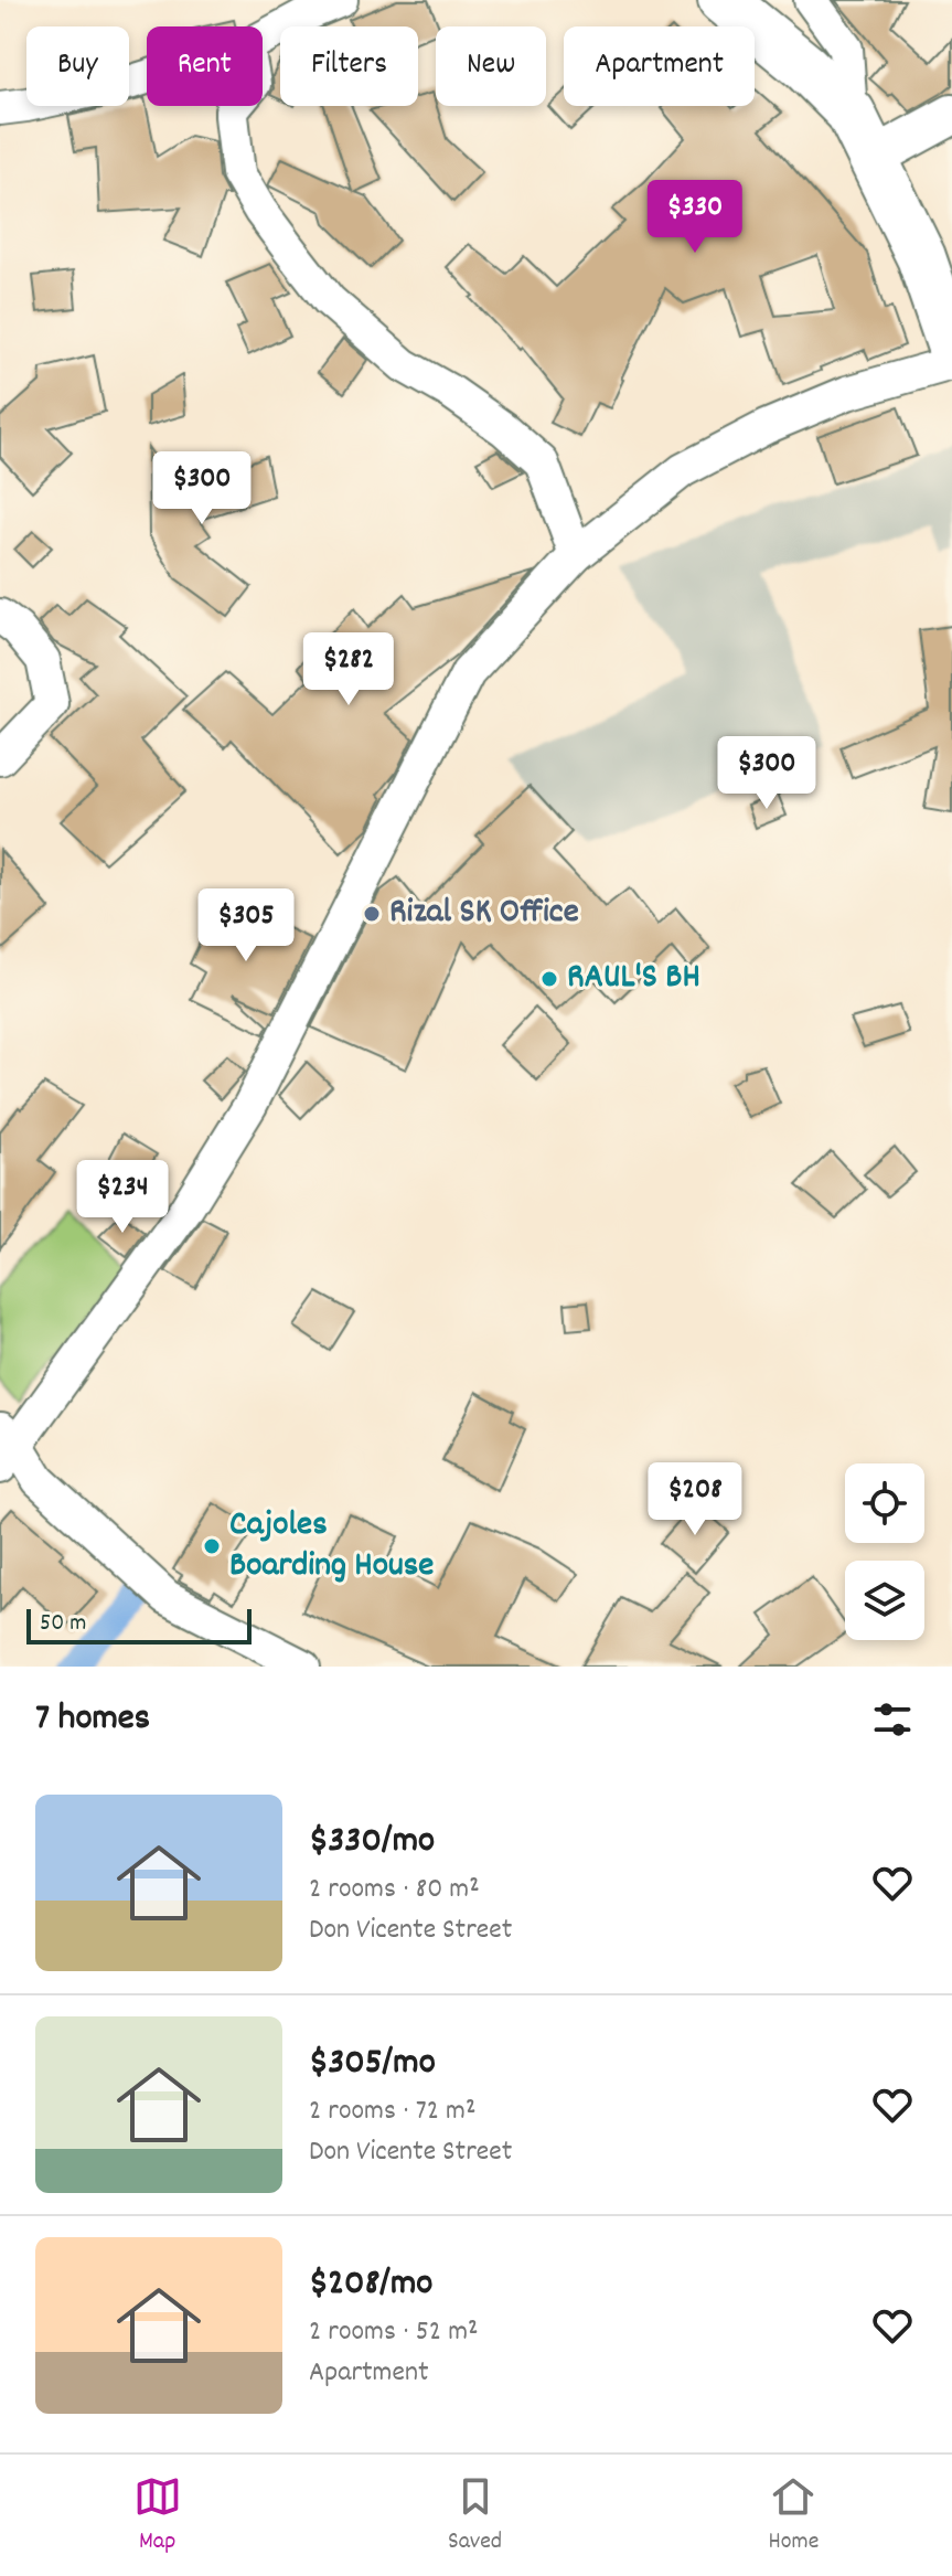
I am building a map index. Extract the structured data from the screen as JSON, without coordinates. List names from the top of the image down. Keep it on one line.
{"places":["Rizal SK Office","RAUL'S BH","Cajoles Boarding House"],"scale_bar":"50 m","page":{"chip":["Buy","Rent","Filters","New","Apartment"],"price":["$330","$300","$282","$300","$305","$234","$208"],"scale":"50 m","heading":"7 homes","list":[{"name":"$330/mo","note":"2 rooms · 80 m² · Don Vicente Street"},{"name":"$305/mo","note":"2 rooms · 72 m² · Don Vicente Street"},{"name":"$208/mo","note":"2 rooms · 52 m² · Apartment"}],"tabs":["Map","Saved","Home"]}}
